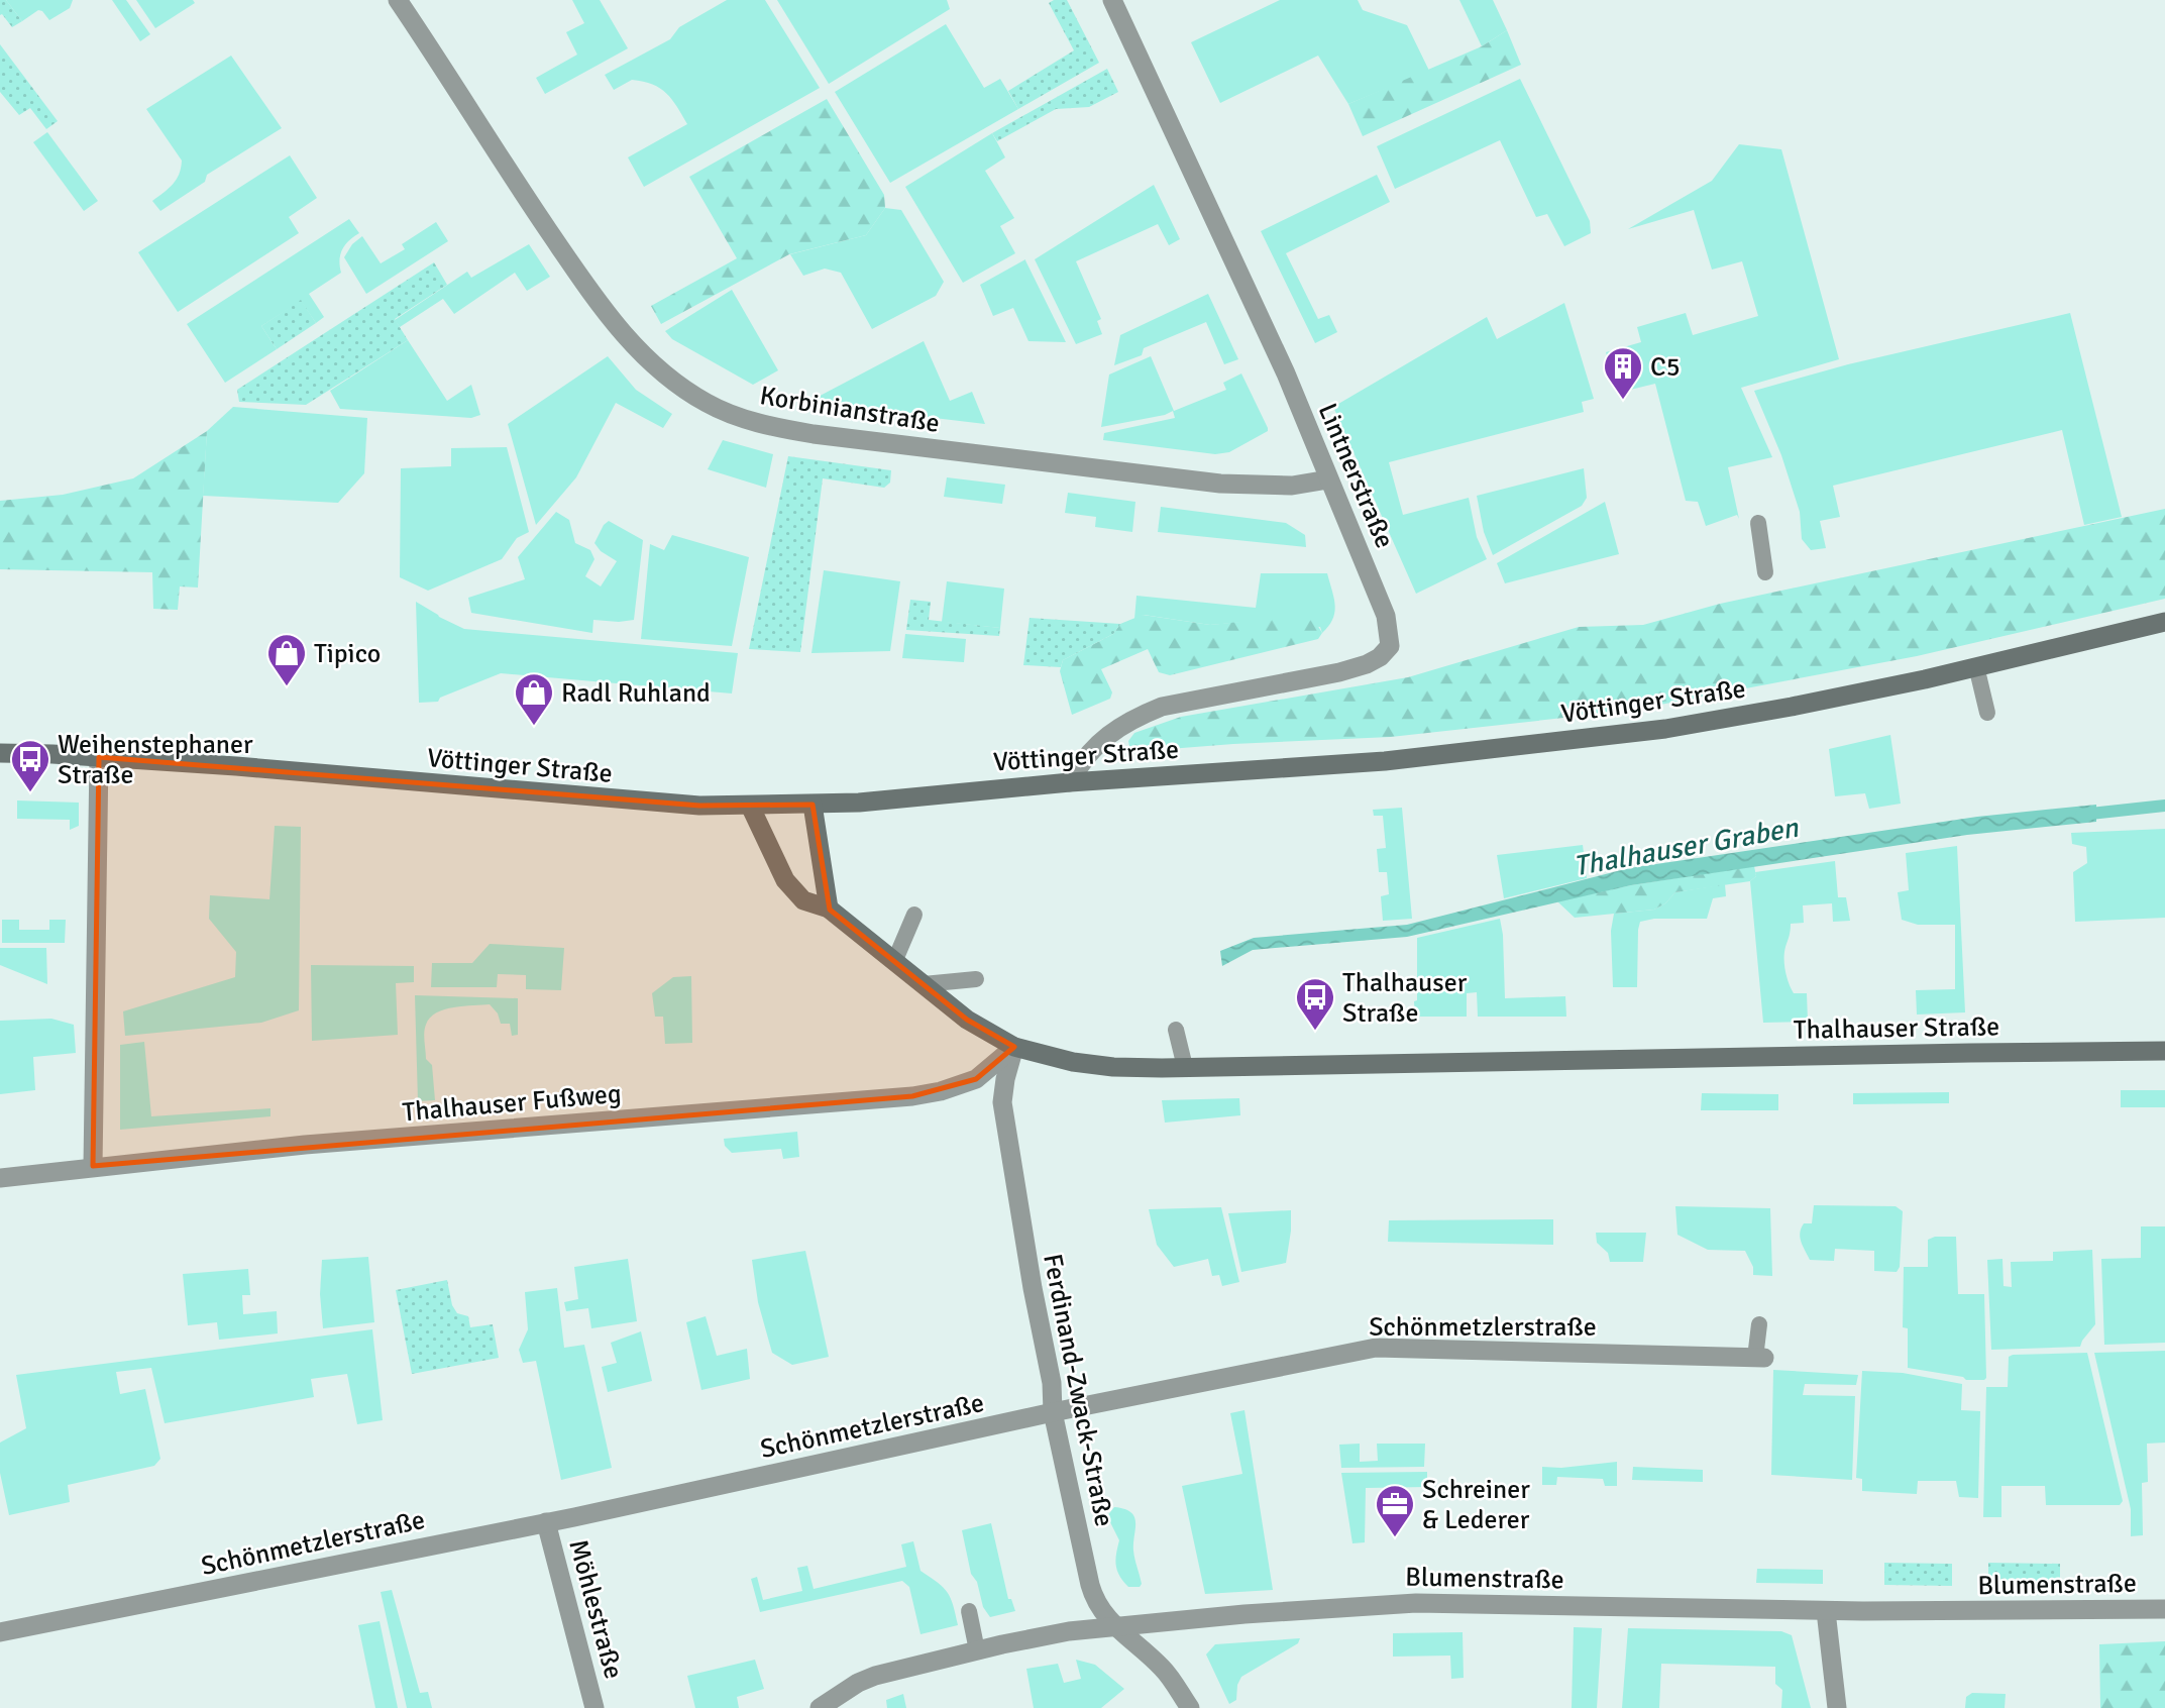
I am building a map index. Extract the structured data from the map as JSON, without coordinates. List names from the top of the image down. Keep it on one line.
{"streets":{"main road":["Vöttinger Straße","Thalhauser Straße"],"street":["Korbinianstraße","Lintnerstraße","Thalhauser Fußweg","Schönmetzlerstraße","Ferdinand-Zwack-Straße","Blumenstraße","Möhlestraße"]},"crossings":[["Korbinianstraße","Lintnerstraße"],["Lintnerstraße","Vöttinger Straße"],["Vöttinger Straße","Thalhauser Straße"],["Thalhauser Straße","Thalhauser Fußweg"],["Thalhauser Straße","Ferdinand-Zwack-Straße"],["Thalhauser Fußweg","Ferdinand-Zwack-Straße"],["Schönmetzlerstraße","Ferdinand-Zwack-Straße"],["Schönmetzlerstraße","Möhlestraße"],["Ferdinand-Zwack-Straße","Blumenstraße"]],"water":["Thalhauser Graben"],"places":{"building":["C5"],"shop":["Tipico","Radl Ruhland"],"bus stop":["Weihenstephaner Straße","Thalhauser Straße"],"office":["Schreiner & Lederer"]}}
